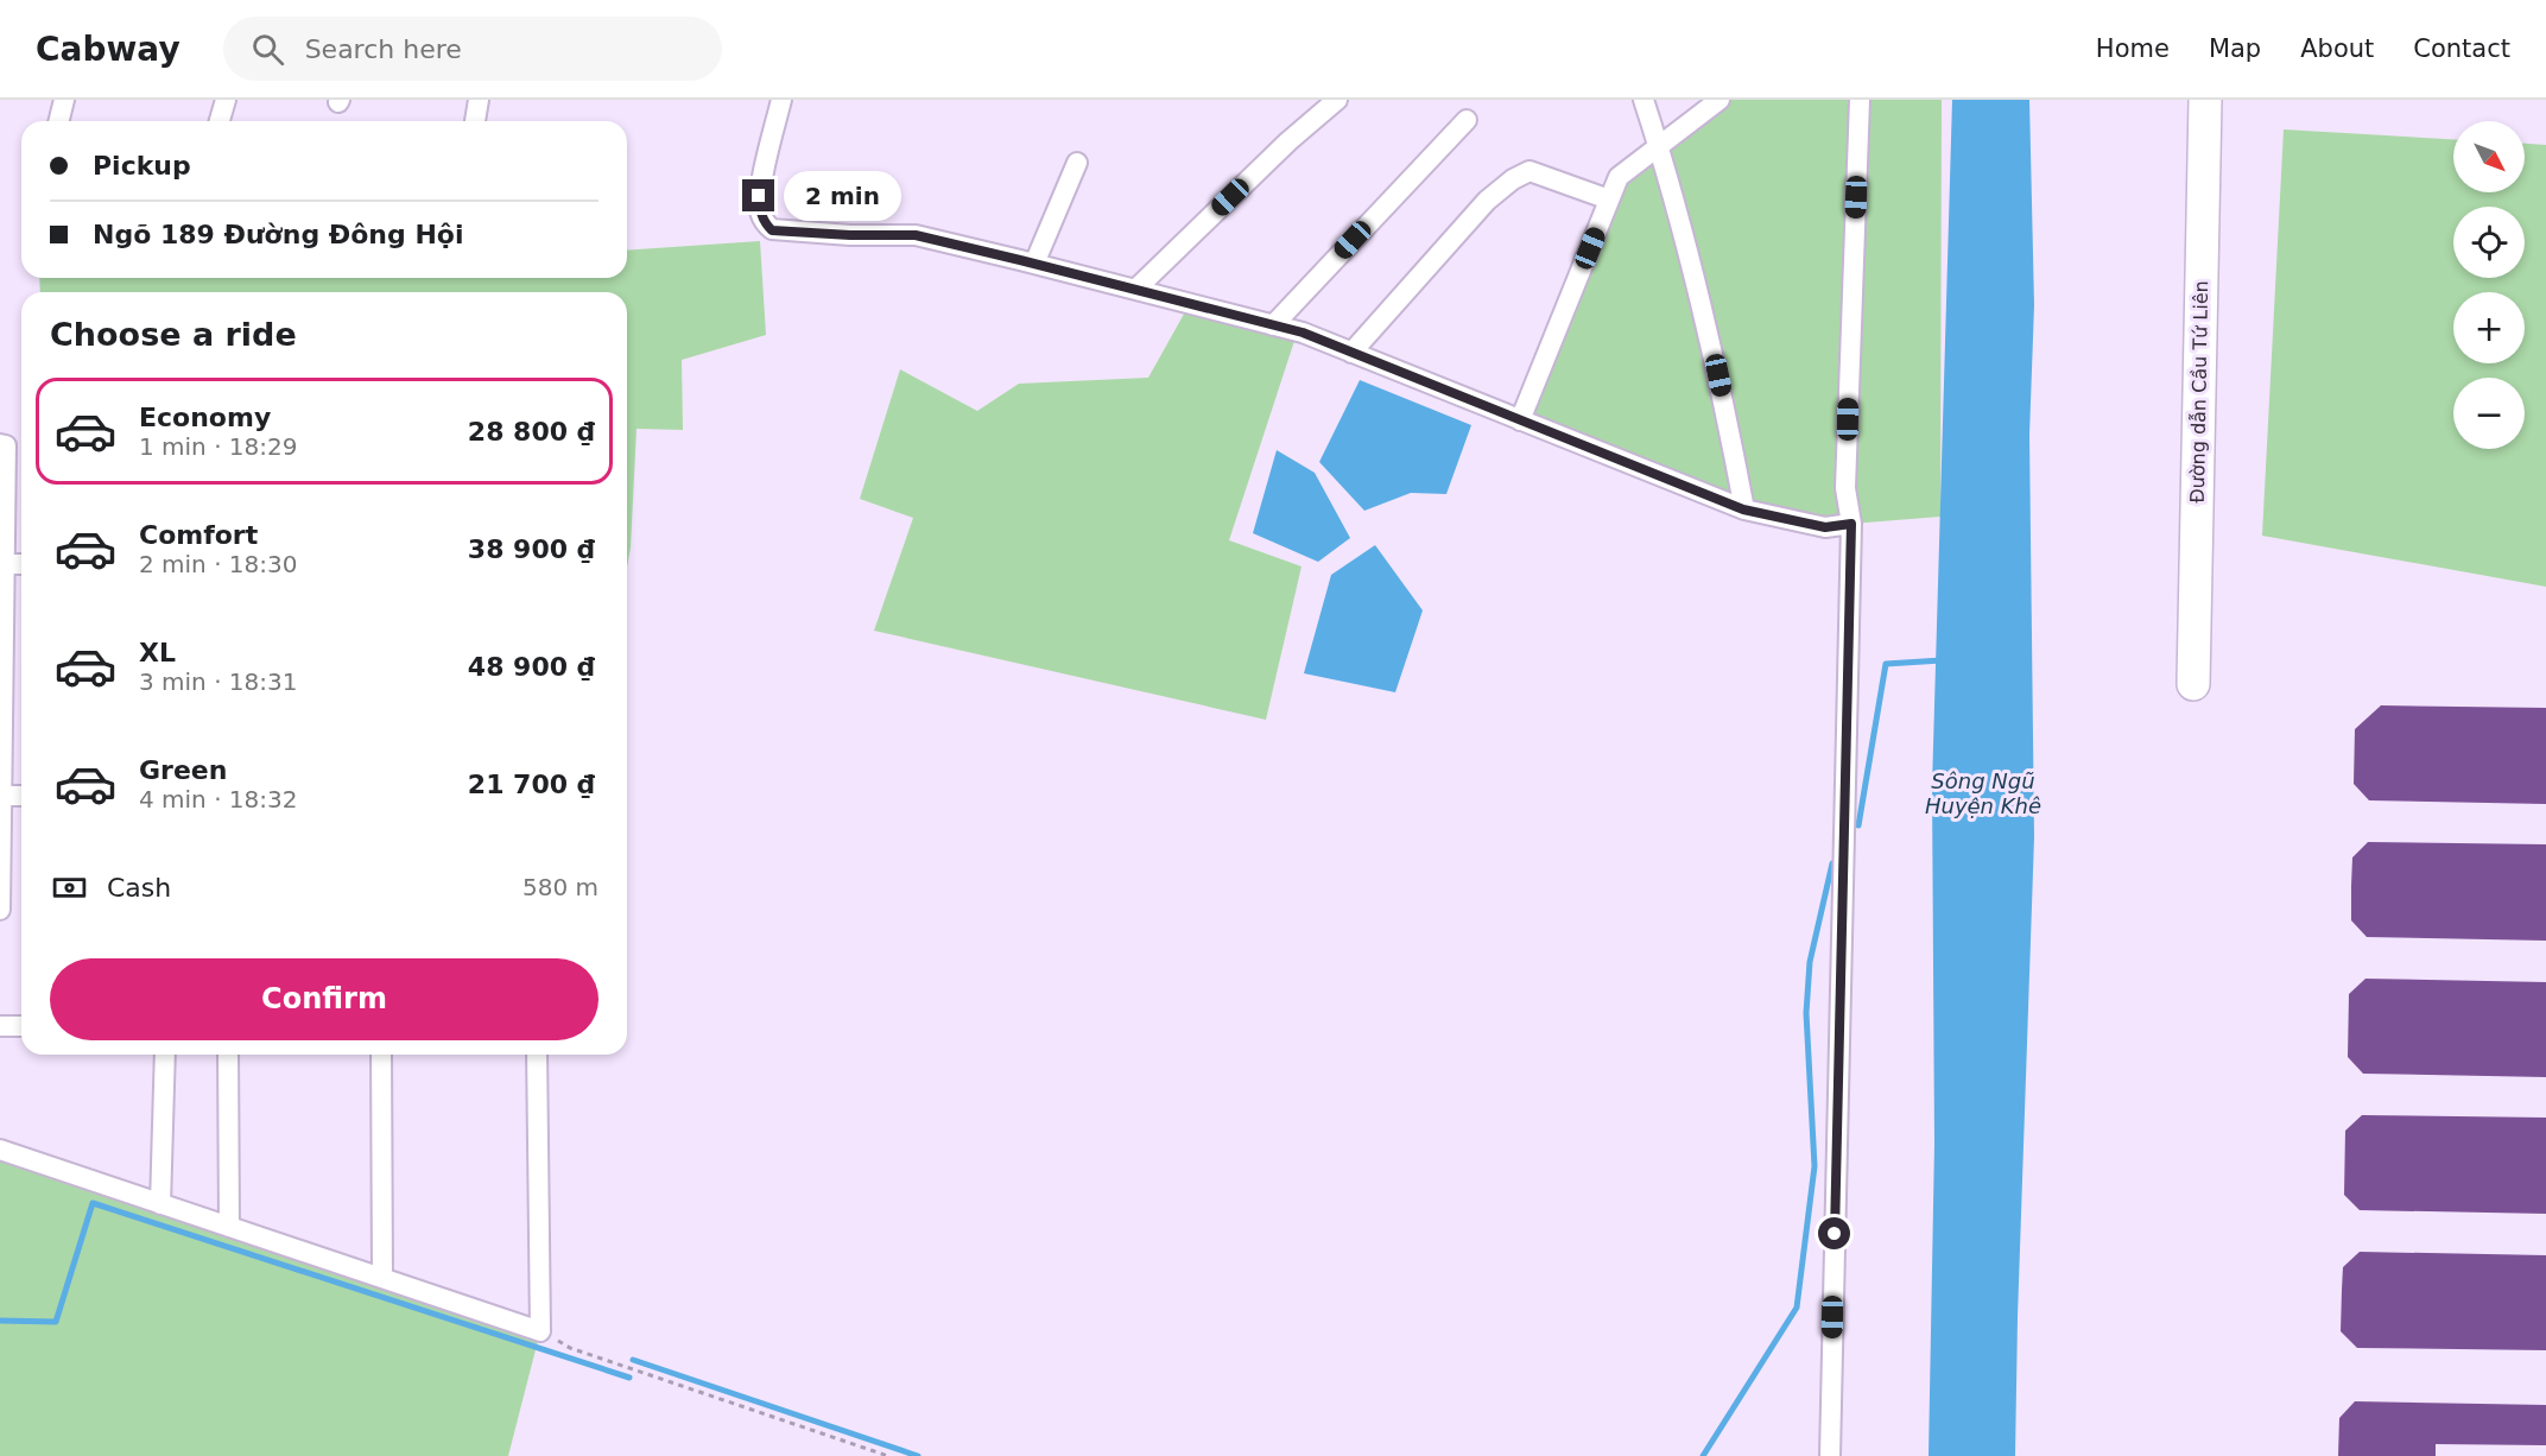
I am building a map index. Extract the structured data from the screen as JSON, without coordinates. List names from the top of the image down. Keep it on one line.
{"streets":{"main road":["Đường dẫn Cầu Tứ Liên"]},"water":["Sông Ngũ Huyện Khê"],"north":"bottom right","page":{"header":"Cabway","search":"Search here","nav":["Home","Map","About","Contact"],"map_buttons":["+","−"],"banner":["Pickup","Ngõ 189 Đường Đông Hội"],"bubble":"2 min","heading":"Choose a ride","list":[{"name":"Economy","note":"1 min · 18:29","value":"28 800 ₫"},{"name":"Comfort","note":"2 min · 18:30","value":"38 900 ₫"},{"name":"XL","note":"3 min · 18:31","value":"48 900 ₫"},{"name":"Green","note":"4 min · 18:32","value":"21 700 ₫"}],"pay":["Cash","580 m"],"buttons":"Confirm"}}
